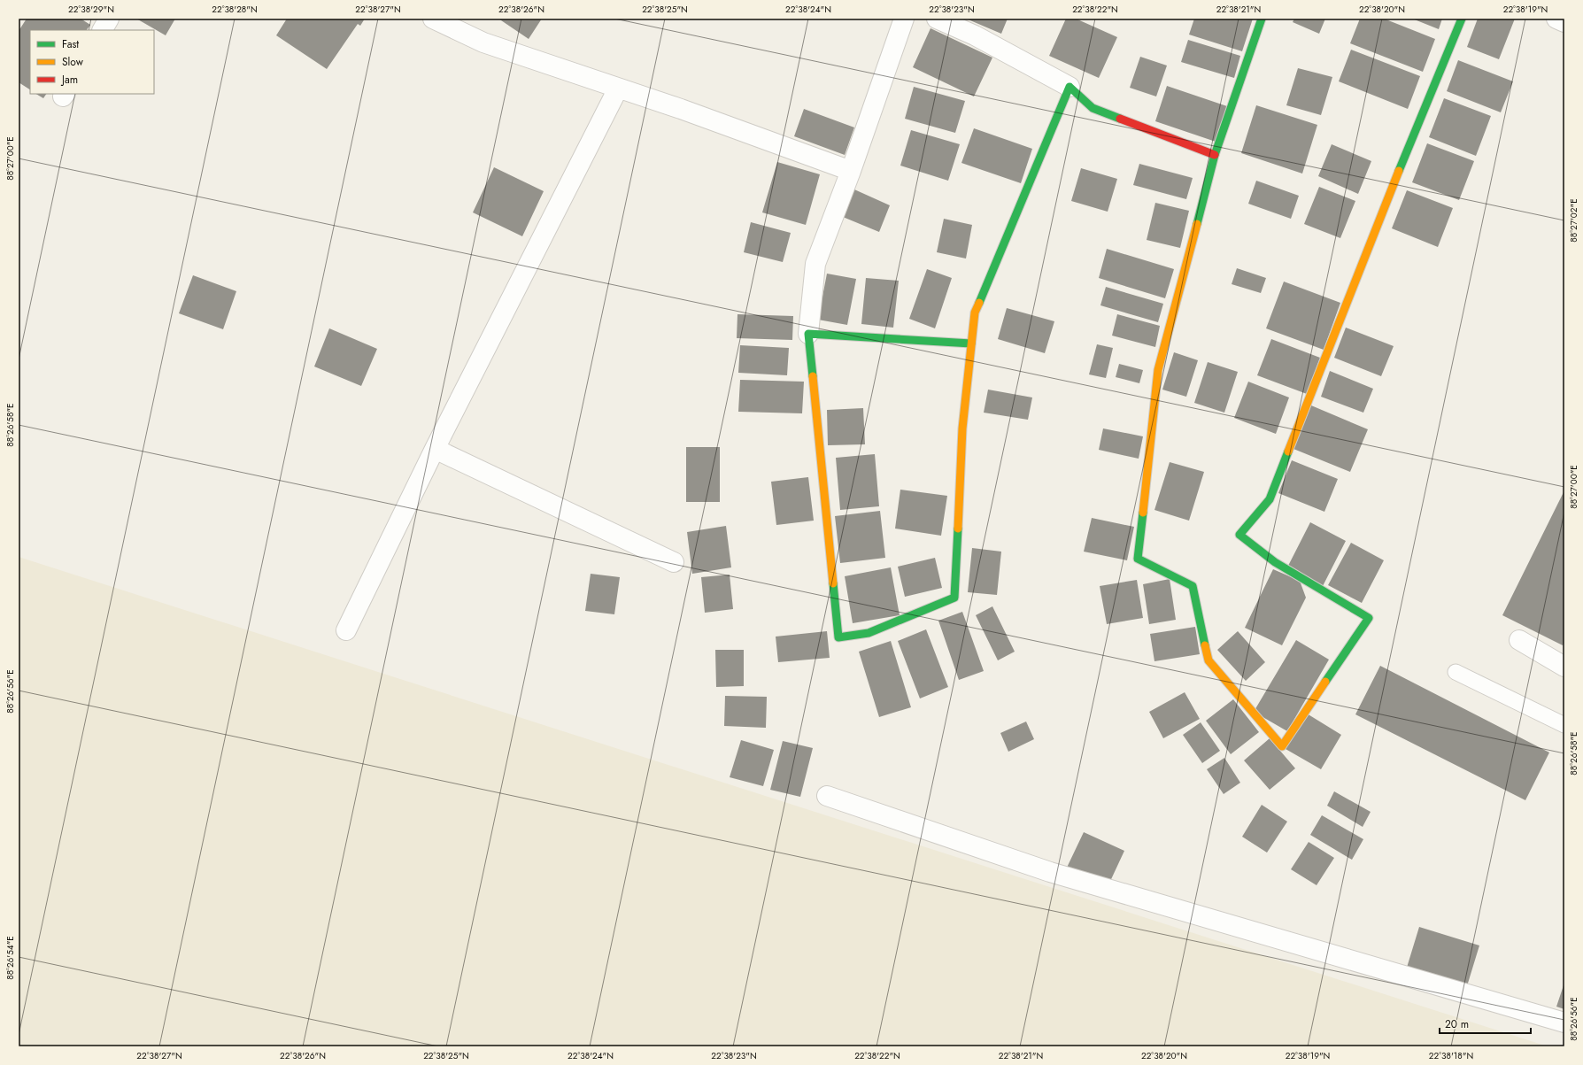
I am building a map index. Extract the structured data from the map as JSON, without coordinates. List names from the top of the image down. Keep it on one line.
{"legend":["Fast","Slow","Jam"],"scale_bar":"20 m","coordinates":["22°38'29\"N","22°38'28\"N","22°38'27\"N","22°38'26\"N","22°38'25\"N","22°38'24\"N","22°38'23\"N","22°38'22\"N","22°38'21\"N","22°38'20\"N","22°38'19\"N","88°27'00\"E","88°27'02\"E","88°26'58\"E","88°26'56\"E","88°26'54\"E","22°38'18\"N"]}
